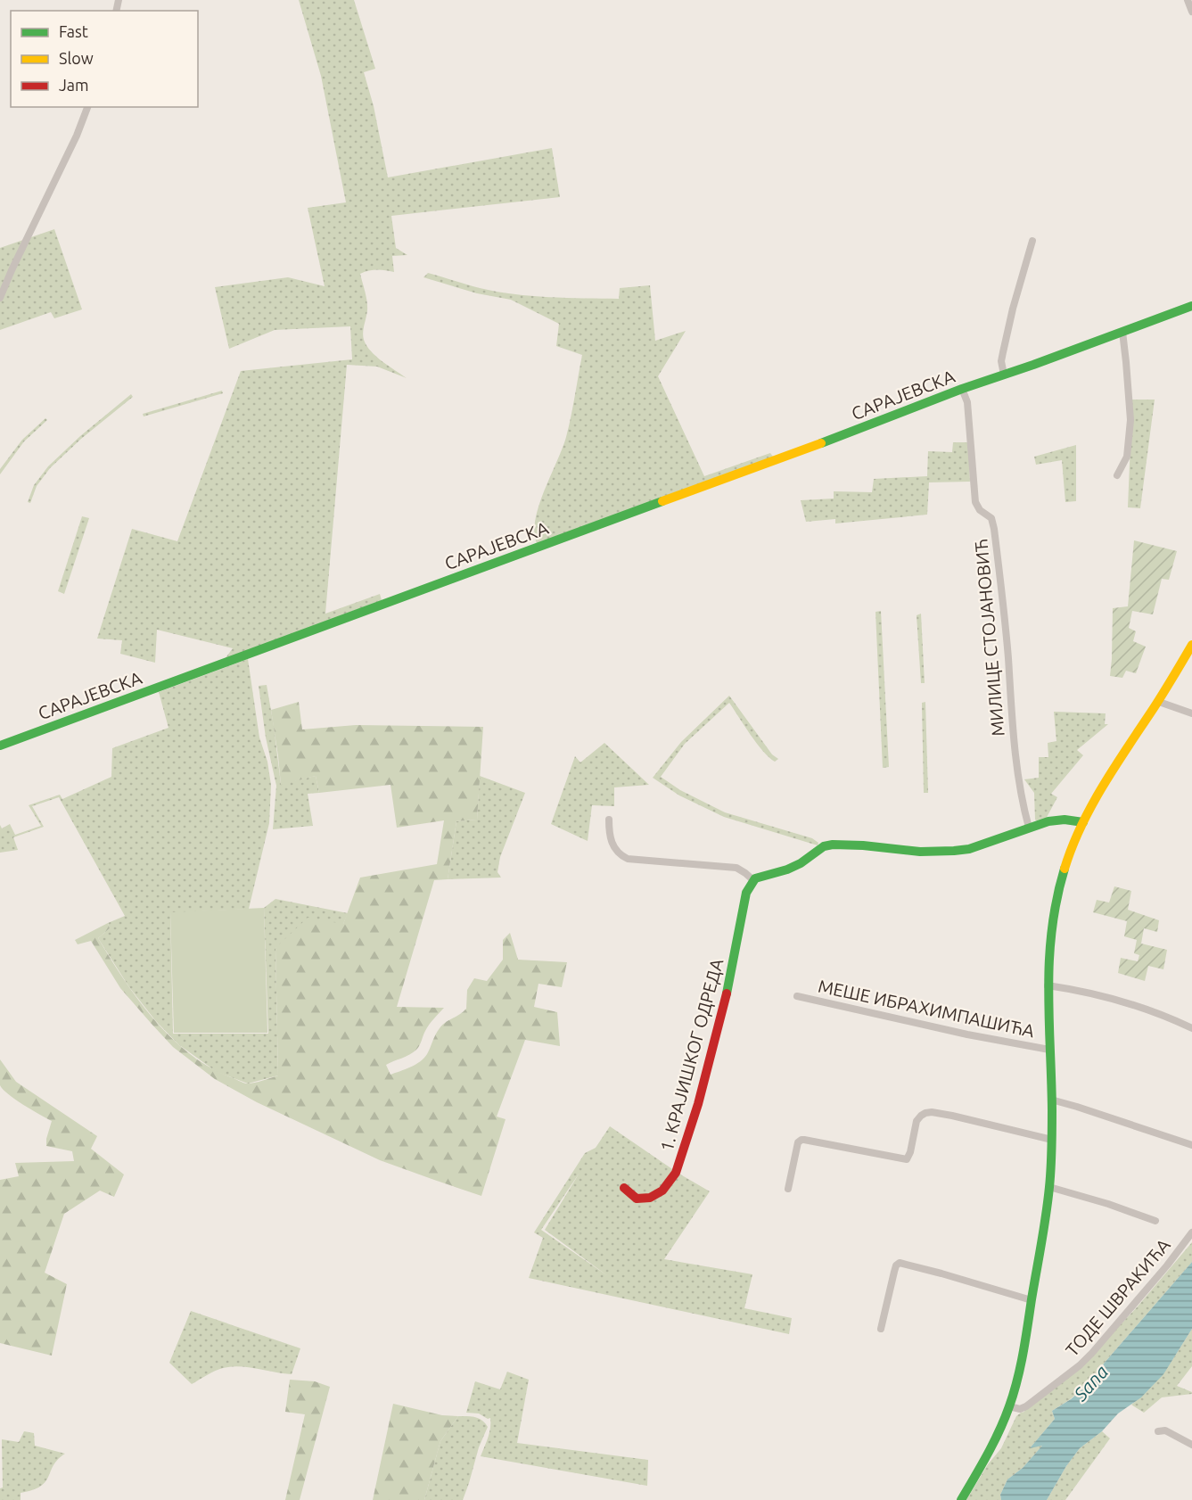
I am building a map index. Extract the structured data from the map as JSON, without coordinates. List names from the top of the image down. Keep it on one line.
{"streets":{"main road":["САРАЈЕВСКА","1. КРАЈИШКОГ ОДРЕДА"],"street":["МИЛИЦЕ СТОЈАНОВИЋ","МЕШЕ ИБРАХИМПАШИЋА","ТОДЕ ШВРАКИЋА"]},"crossings":[["САРАЈЕВСКА","МИЛИЦЕ СТОЈАНОВИЋ"]],"water":["Sana"],"legend":["Fast","Slow","Jam"]}
